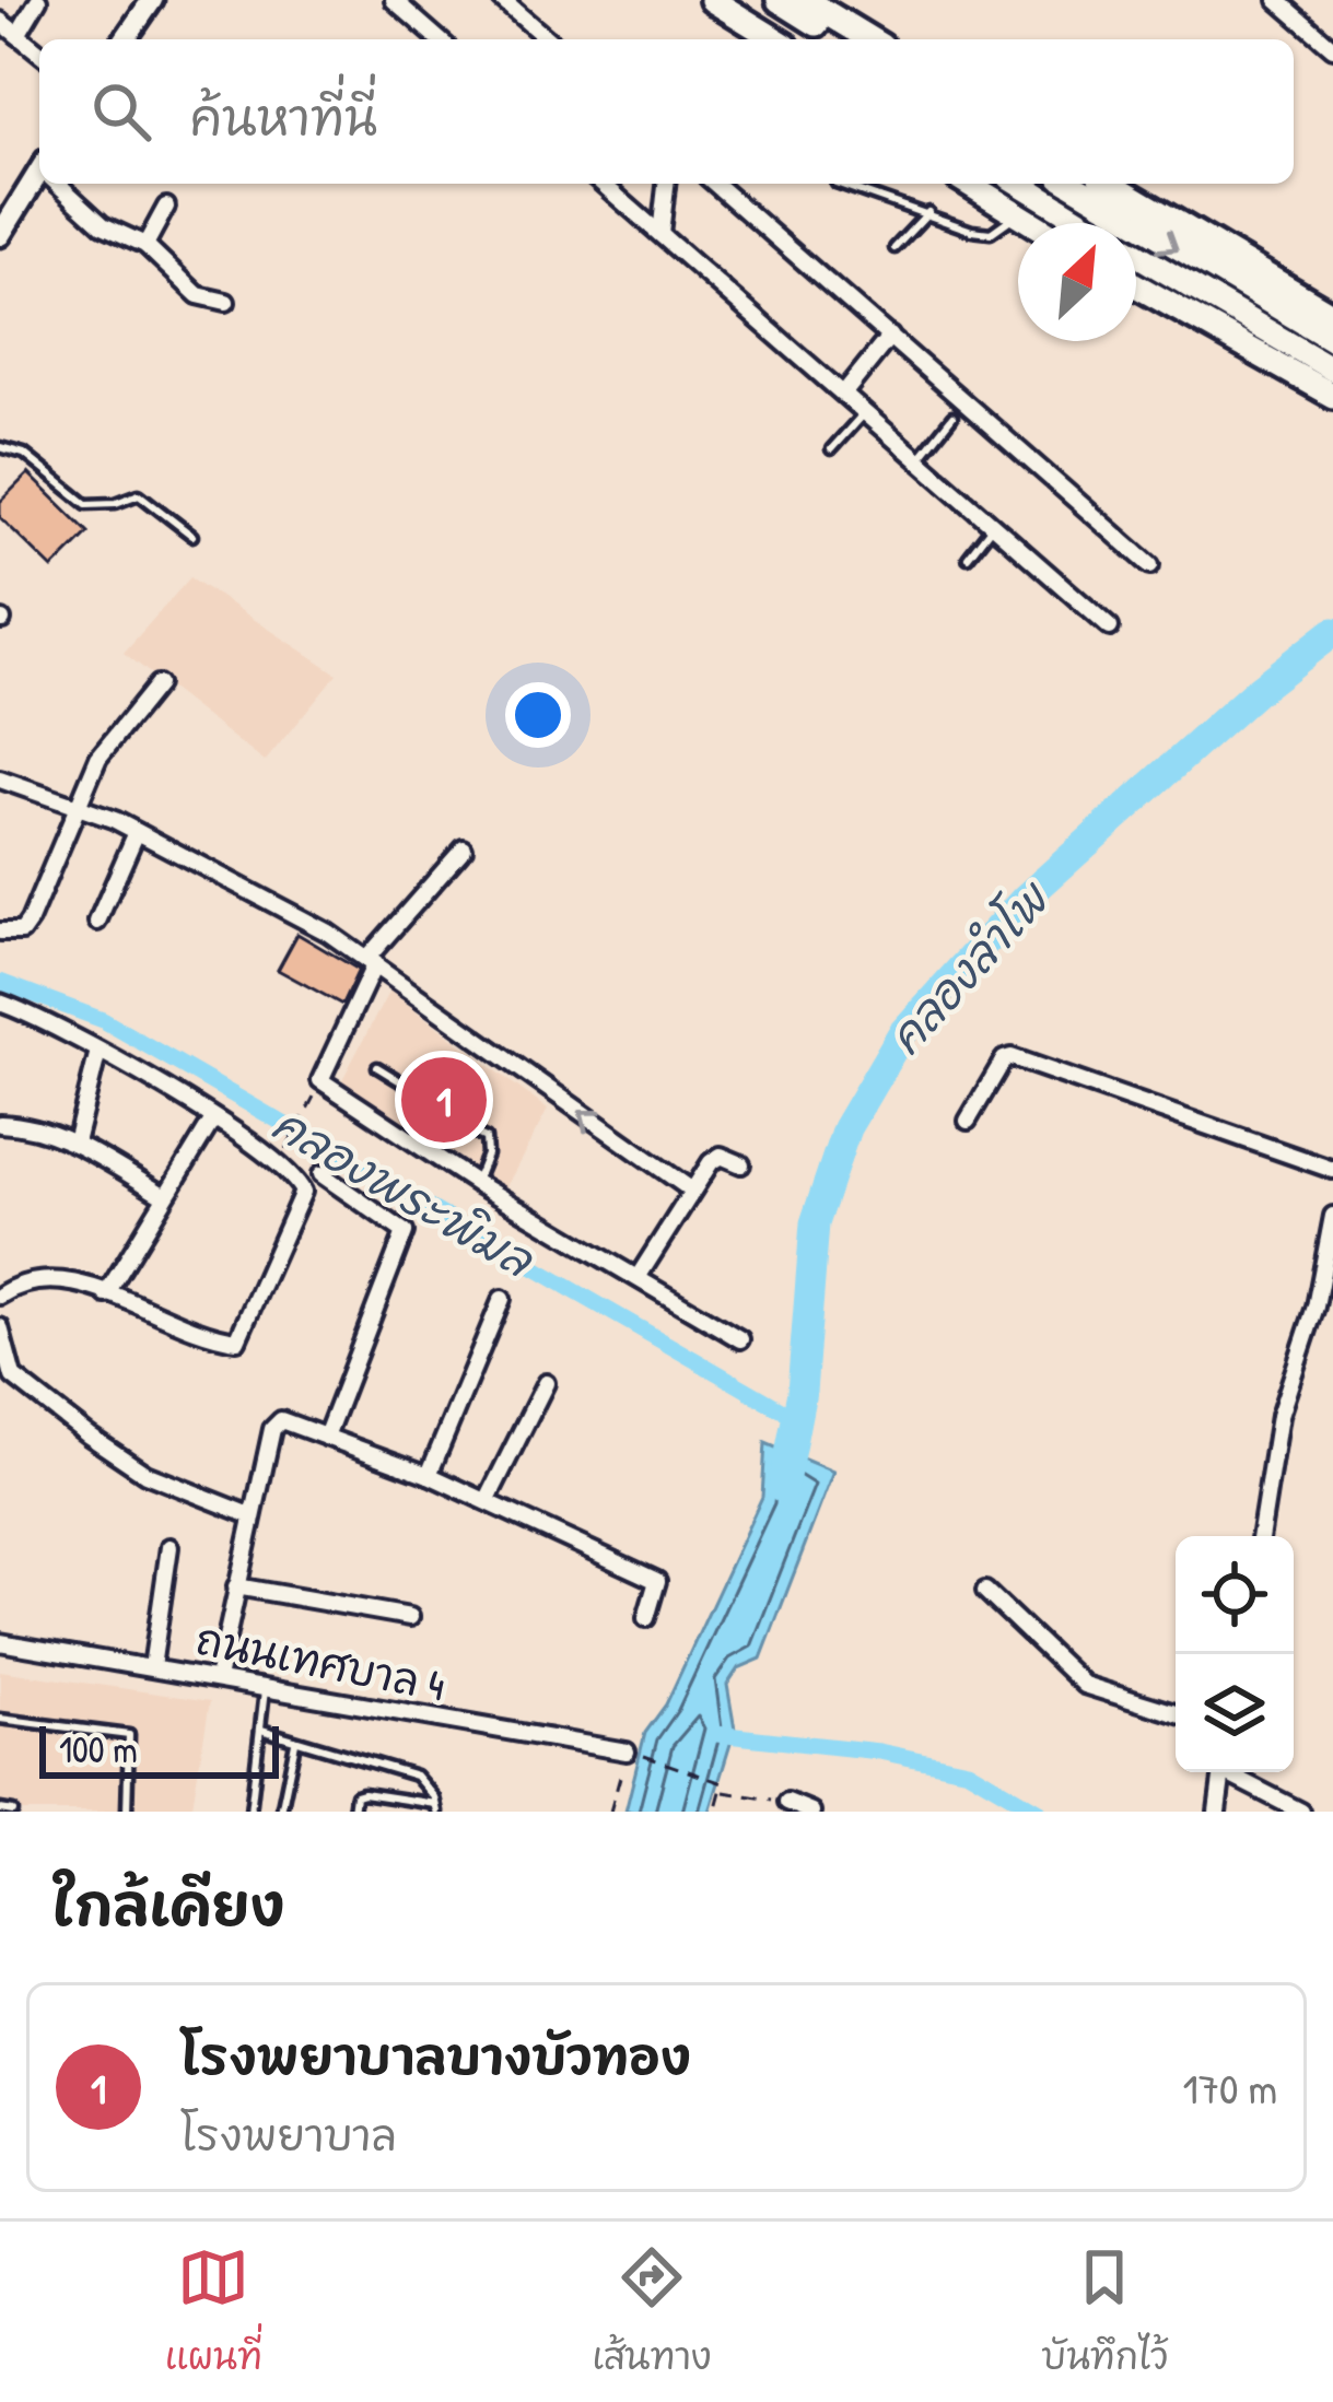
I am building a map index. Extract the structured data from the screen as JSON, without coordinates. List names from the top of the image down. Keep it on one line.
{"streets":{"street":["ถนนเทศบาล 4"]},"water":["คลองลำโพ","คลองพระพิมล"],"scale_bar":"100 m","north":"top right","page":{"search":"ค้นหาที่นี่","pins":"1","scale":"100 m","heading":"ใกล้เคียง","list":[{"mark":"1","name":"โรงพยาบาลบางบัวทอง","note":"โรงพยาบาล","value":"170 m"}],"nav":["แผนที่","เส้นทาง","บันทึกไว้"]}}
